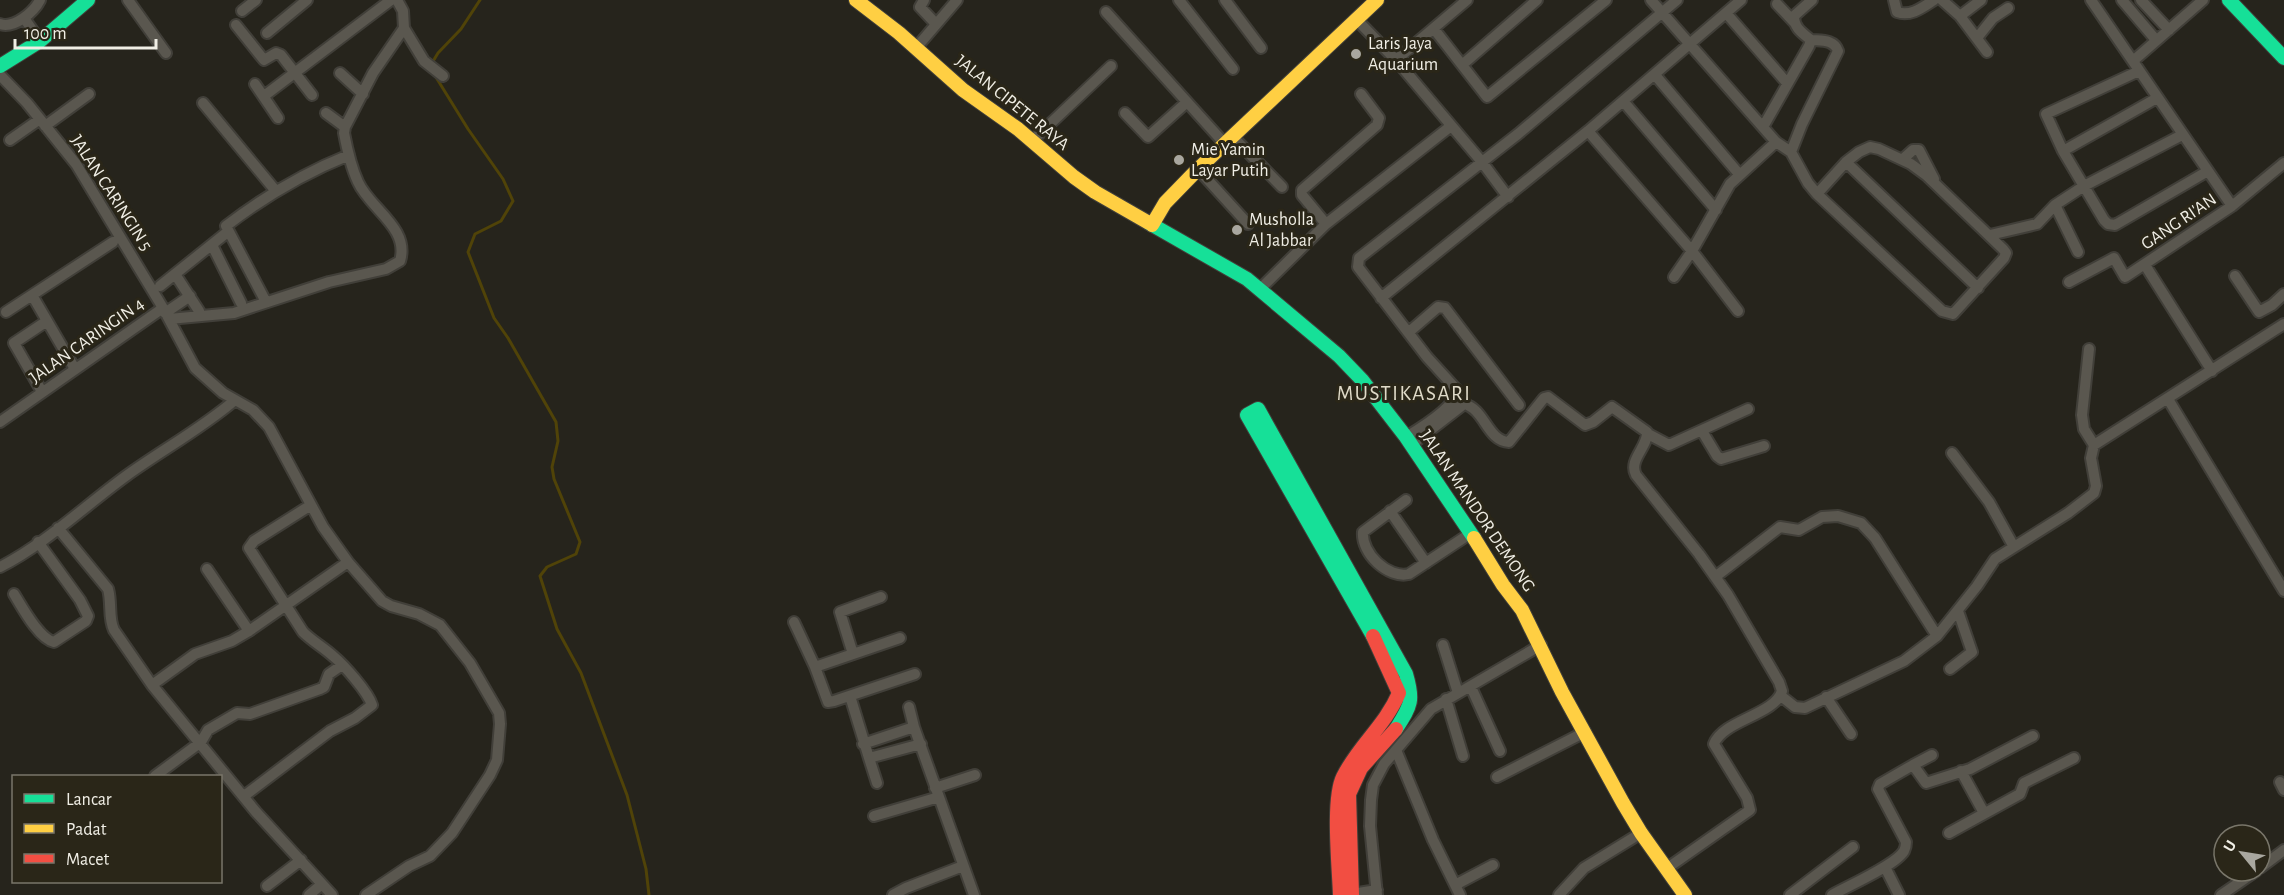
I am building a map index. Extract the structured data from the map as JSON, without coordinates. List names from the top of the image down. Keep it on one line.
{"streets":{"main road":["JALAN CIPETE RAYA","JALAN MANDOR DEMONG"],"street":["JALAN CARINGIN 5","GANG RI'AN","JALAN CARINGIN 4"]},"crossings":[["JALAN CIPETE RAYA","JALAN MANDOR DEMONG"],["JALAN CARINGIN 5","JALAN CARINGIN 4"]],"districts":["MUSTIKASARI"],"places":["Laris Jaya Aquarium","Mie Yamin Layar Putih","Musholla Al Jabbar"],"legend":["Lancar","Padat","Macet"],"scale_bar":"100 m","north":"top left"}
